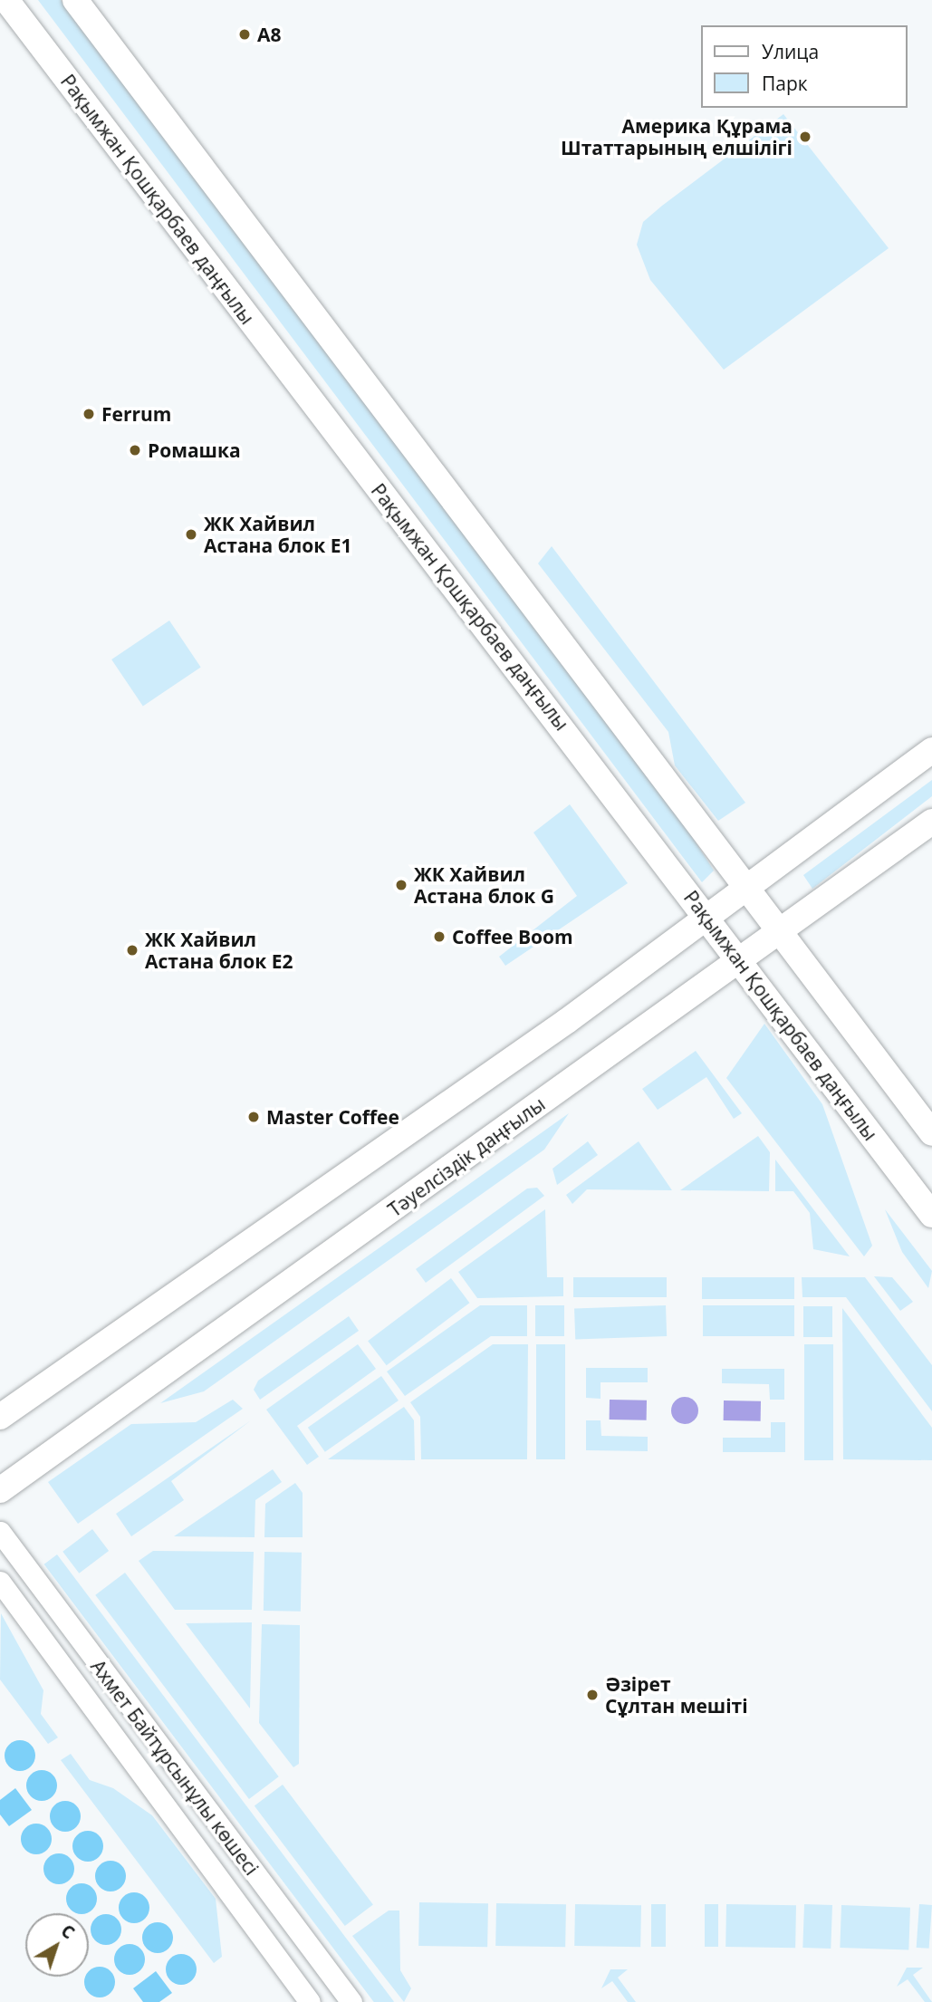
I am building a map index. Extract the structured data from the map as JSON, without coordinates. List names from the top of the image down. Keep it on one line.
{"streets":{"main road":["Рақымжан Қошқарбаев даңғылы","Тәуелсіздік даңғылы"],"street":["Ахмет Байтұрсынұлы көшесі"]},"crossings":[["Рақымжан Қошқарбаев даңғылы","Тәуелсіздік даңғылы"]],"places":["А8","Америка Құрама Штаттарының елшілігі","Ferrum","Ромашка","ЖК Хайвил Астана блок E1","ЖК Хайвил Астана блок G","Coffee Boom","ЖК Хайвил Астана блок E2","Master Coffee","Әзірет Сұлтан мешіті"],"legend":["Улица","Парк"],"north":"top right"}
